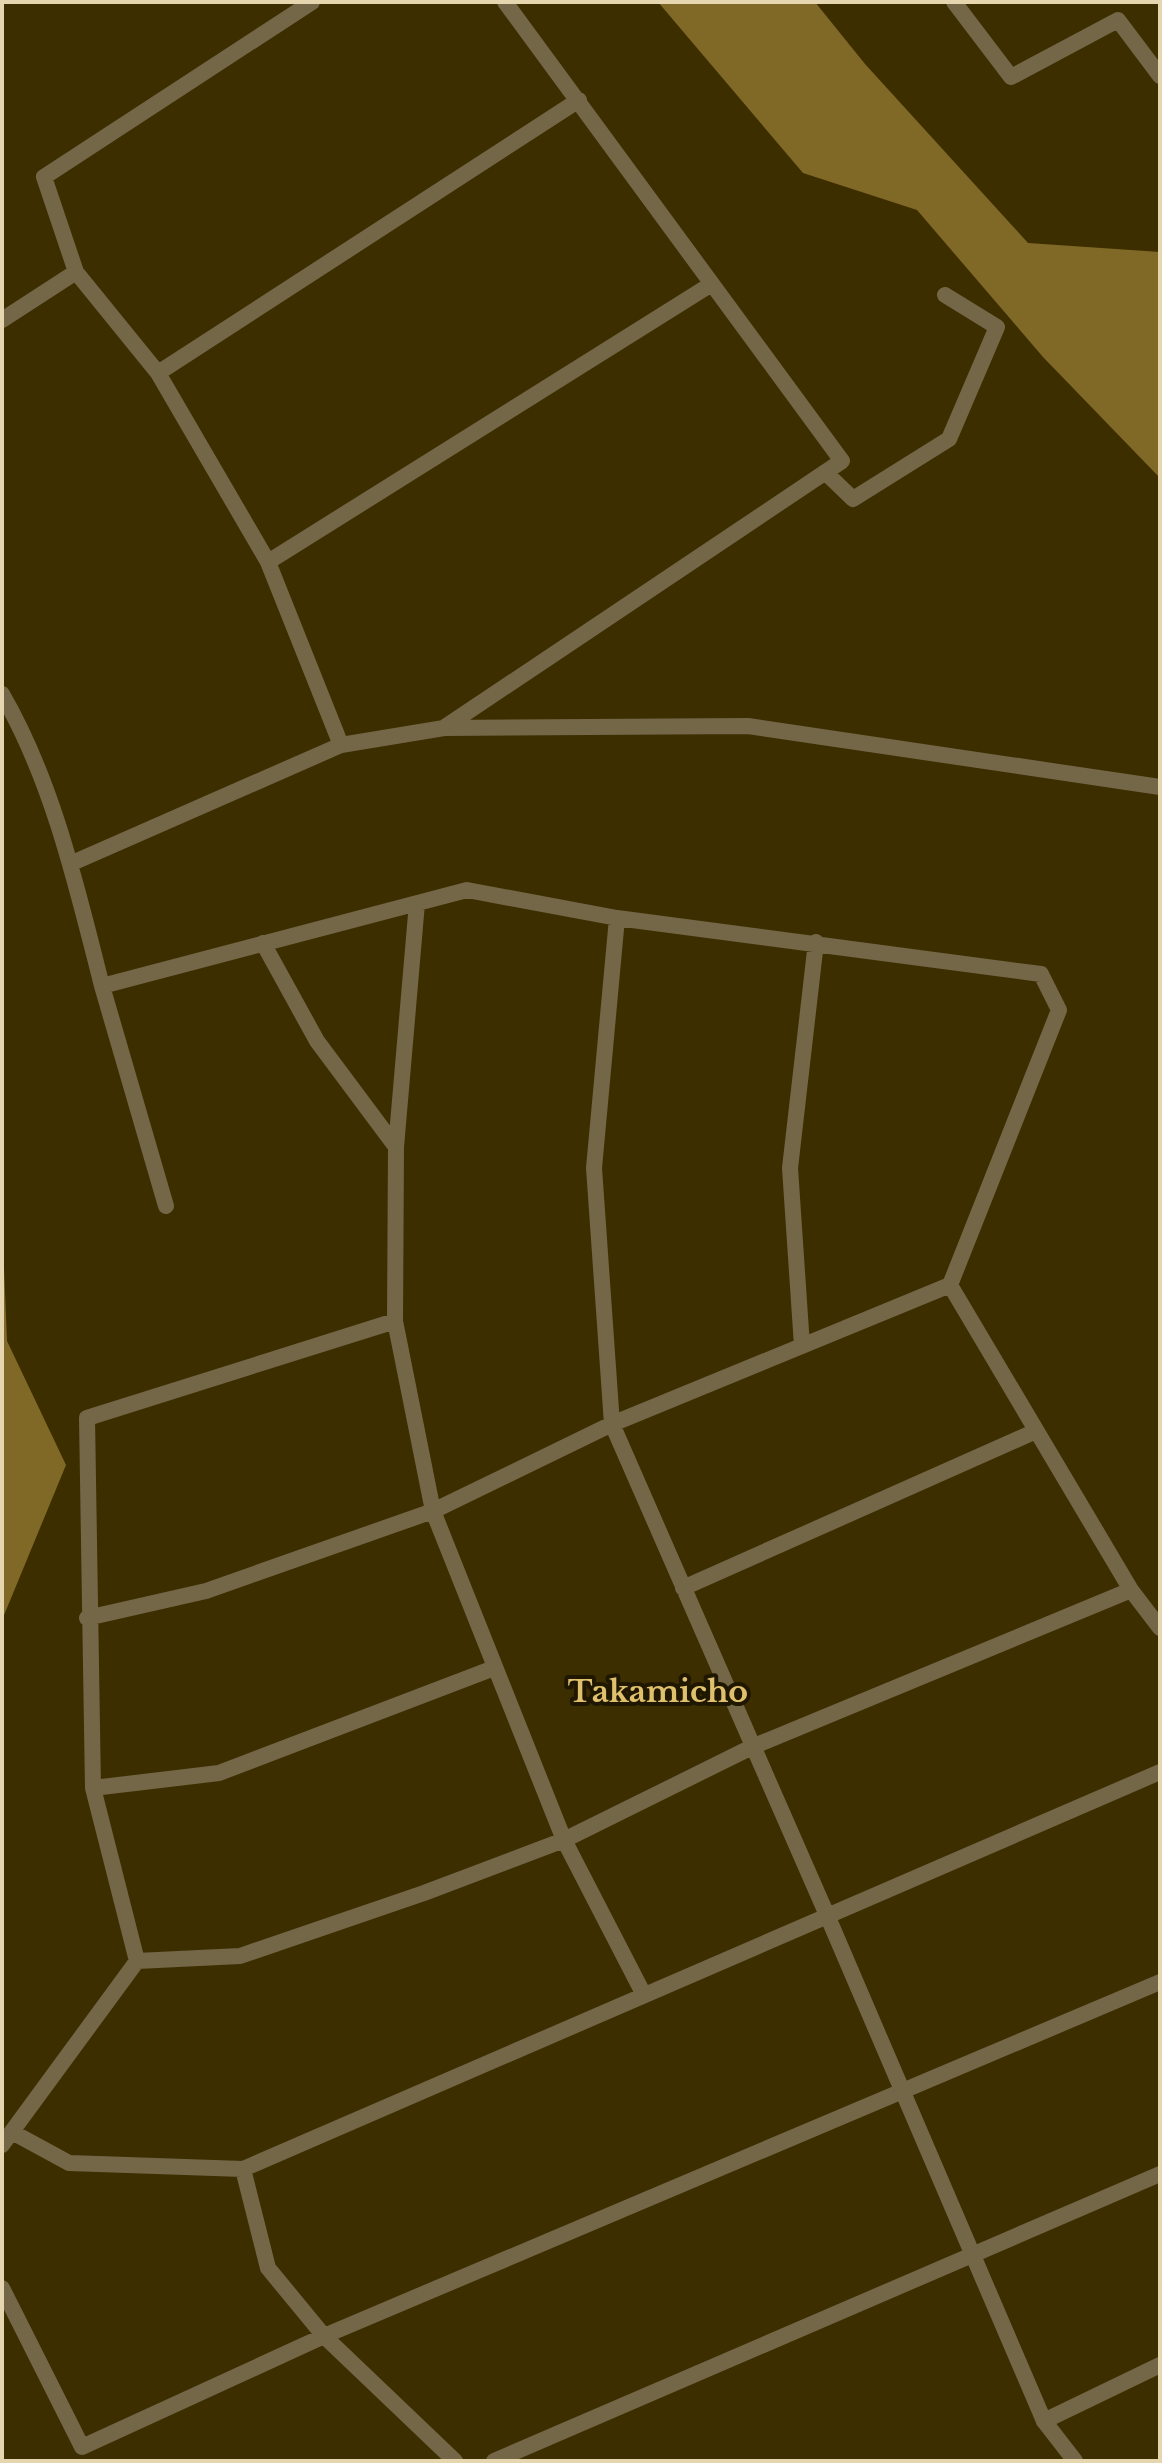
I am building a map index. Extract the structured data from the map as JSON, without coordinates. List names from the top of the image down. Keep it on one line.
{"districts":["Takamicho"]}
